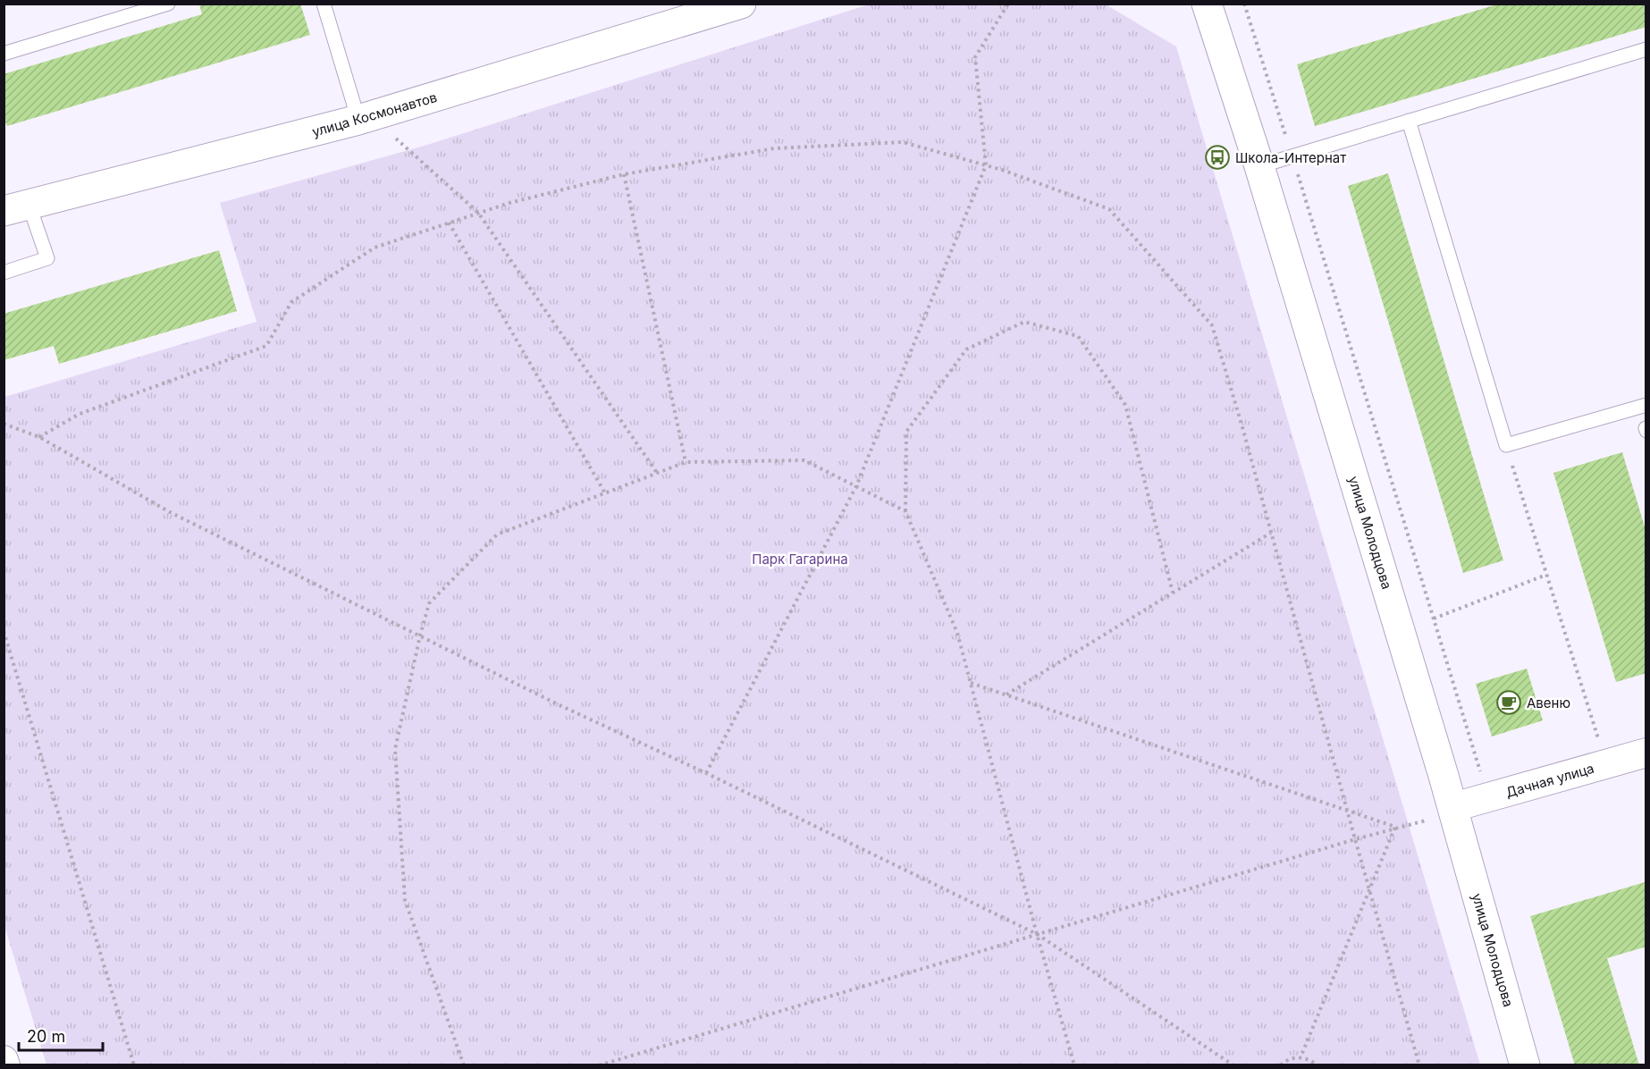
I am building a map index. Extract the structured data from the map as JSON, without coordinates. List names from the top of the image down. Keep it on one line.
{"streets":{"street":["улица Космонавтов","улица Молодцова","Дачная улица"]},"crossings":[["улица Молодцова","Дачная улица"]],"parks":["Парк Гагарина"],"places":{"bus stop":["Школа-Интернат"],"cafe":["Авеню"]},"scale_bar":"20 m"}
